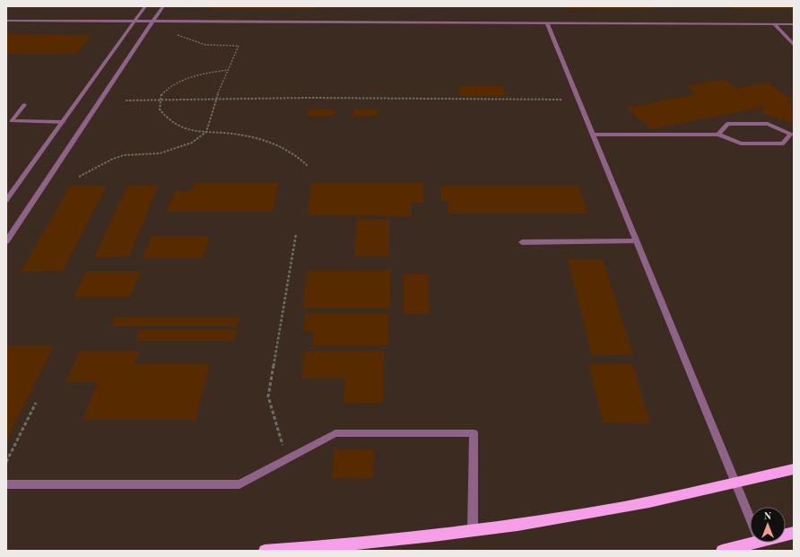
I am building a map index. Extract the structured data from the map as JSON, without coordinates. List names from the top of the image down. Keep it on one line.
{"north":"top"}
